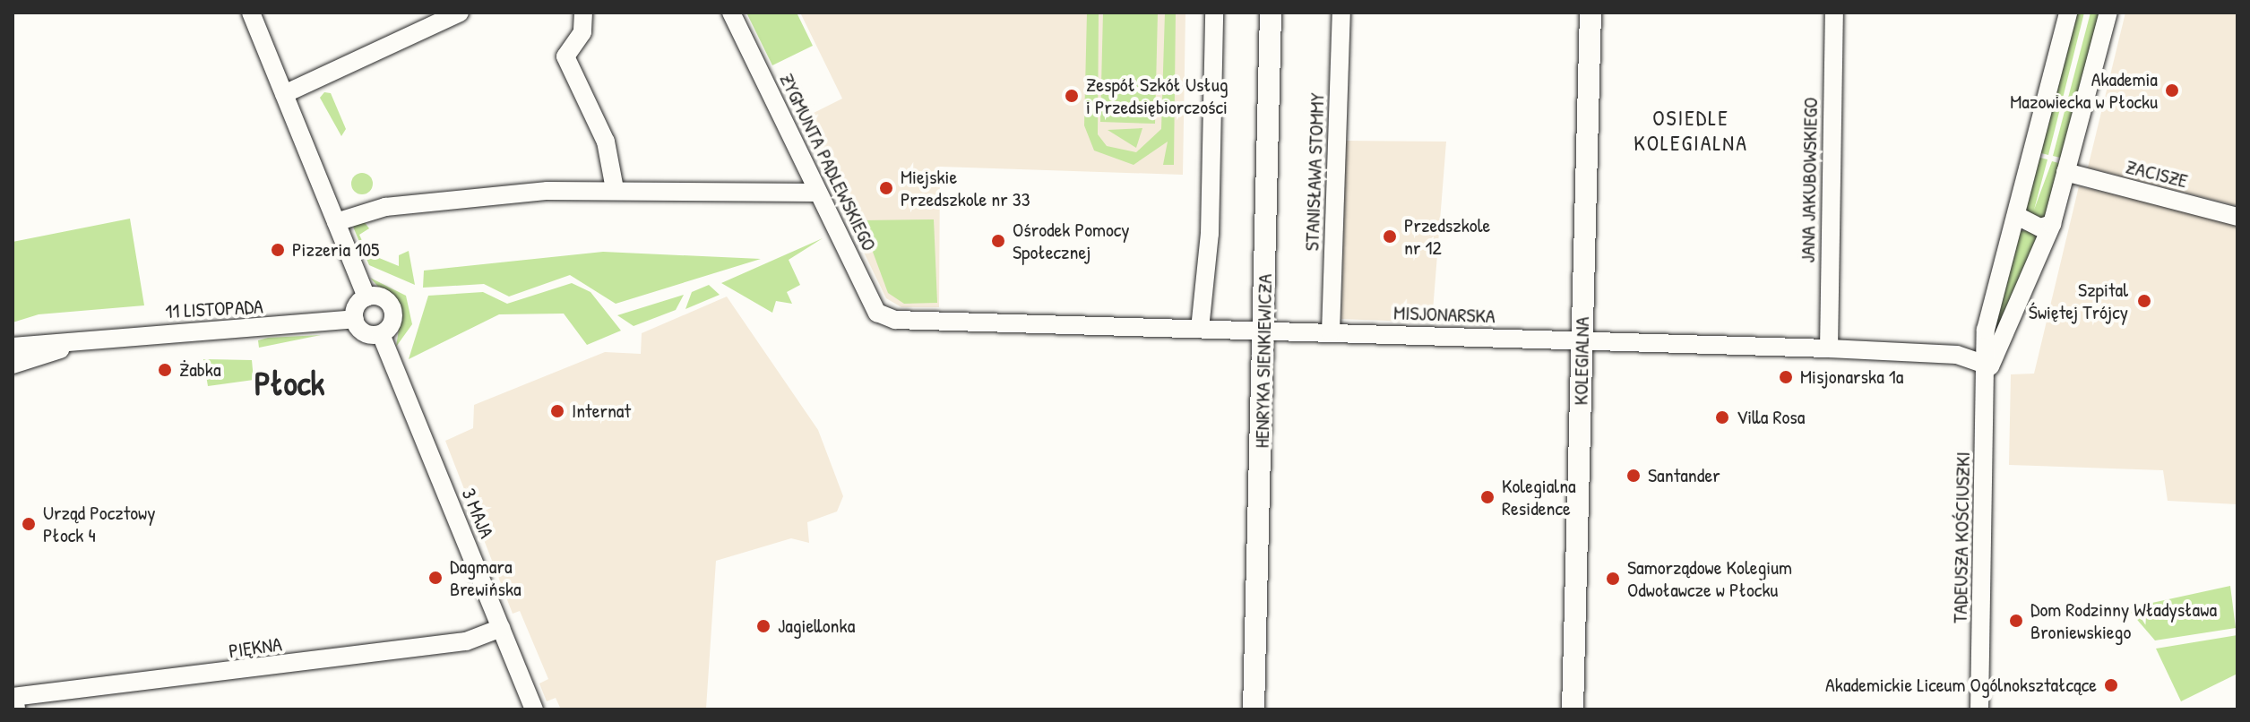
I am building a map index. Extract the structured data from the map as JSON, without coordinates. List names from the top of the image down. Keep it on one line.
{"streets":{"street":["ZYGMUNTA PADLEWSKIEGO","STANISŁAWA STOMMY","ZACISZE","JANA JAKUBOWSKIEGO","11 LISTOPADA","MISJONARSKA","HENRYKA SIENKIEWICZA","KOLEGIALNA","3 MAJA","TADEUSZA KOŚCIUSZKI","PIĘKNA"]},"crossings":[["ZYGMUNTA PADLEWSKIEGO","MISJONARSKA"],["STANISŁAWA STOMMY","MISJONARSKA"],["JANA JAKUBOWSKIEGO","MISJONARSKA"],["11 LISTOPADA","3 MAJA"],["MISJONARSKA","HENRYKA SIENKIEWICZA"],["MISJONARSKA","KOLEGIALNA"],["MISJONARSKA","TADEUSZA KOŚCIUSZKI"],["3 MAJA","PIĘKNA"]],"districts":["OSIEDLE KOLEGIALNA","Płock"],"places":["Akademia Mazowiecka w Płocku","Zespół Szkół Usług i Przedsiębiorczości","Miejskie Przedszkole nr 33","Przedszkole nr 12","Ośrodek Pomocy Społecznej","Pizzeria 105","Szpital Świętej Trójcy","Żabka","Misjonarska 1a","Internat","Villa Rosa","Santander","Kolegialna Residence","Urząd Pocztowy Płock 4","Dagmara Brewińska","Samorządowe Kolegium Odwoławcze w Płocku","Dom Rodzinny Władysława Broniewskiego","Jagiellonka","Akademickie Liceum Ogólnokształcące"]}
